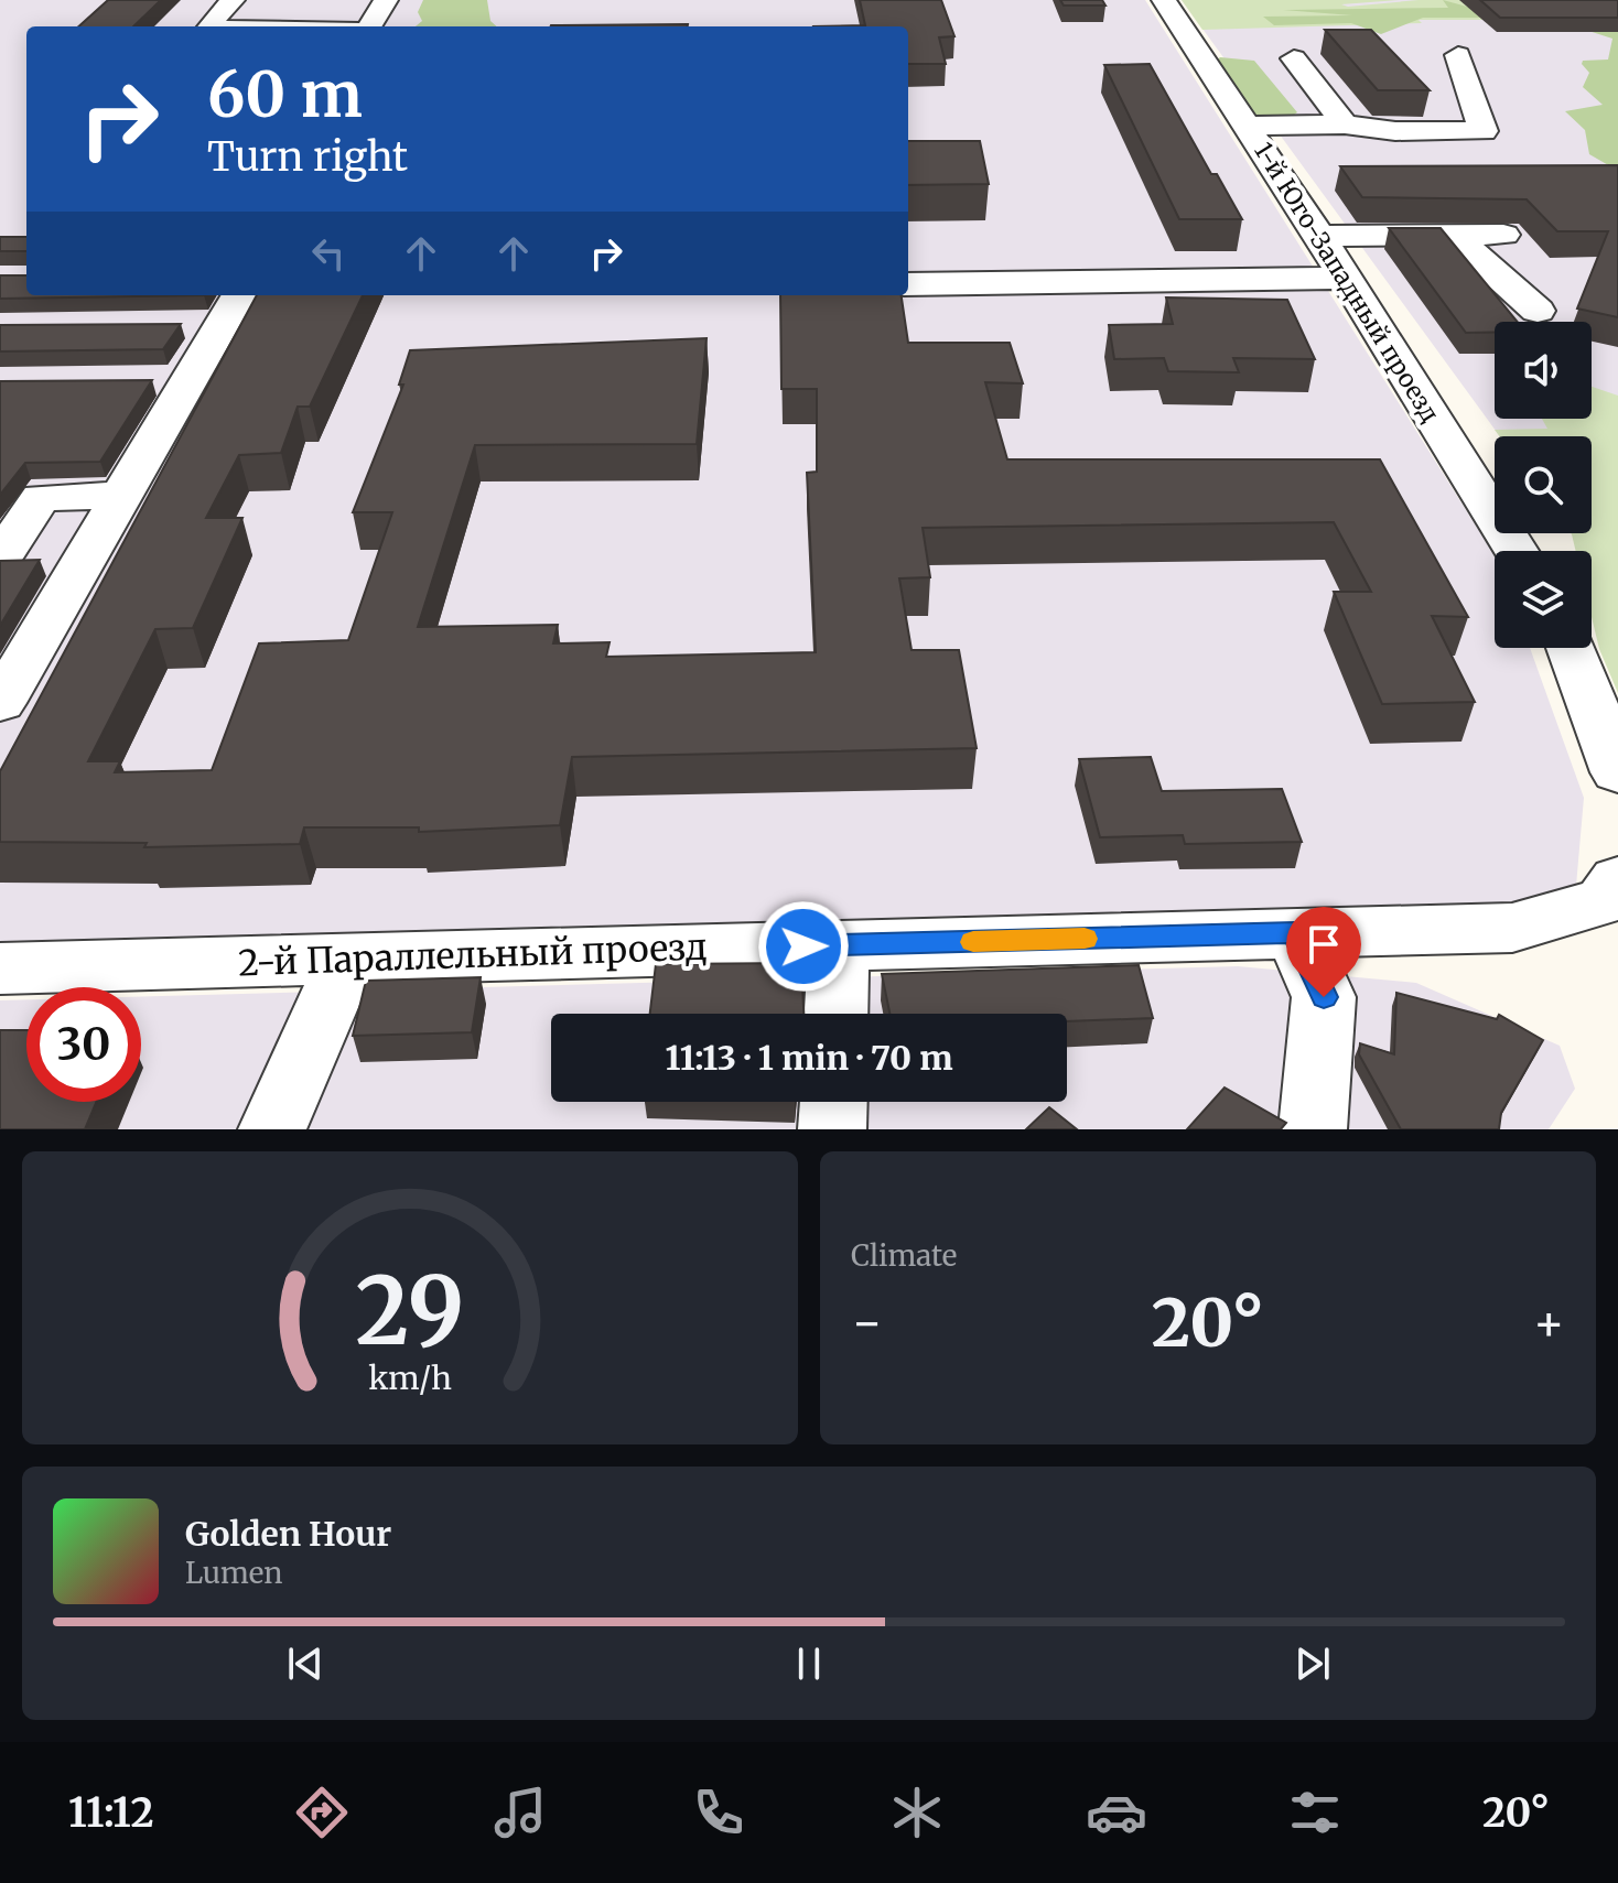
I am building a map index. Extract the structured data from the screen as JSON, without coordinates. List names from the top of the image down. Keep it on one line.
{"streets":{"street":["1-й Юго-Западный проезд","2-й Параллельный проезд"]},"page":{"turn":["60 m","Turn right"],"limit":"30","trip":"11:13 · 1 min · 70 m","tile":"Climate","heat":["−","20°","+"],"song":["Golden Hour","Lumen"],"tabs":["11:12","20°"],"gauge":["29","km/h"]}}
